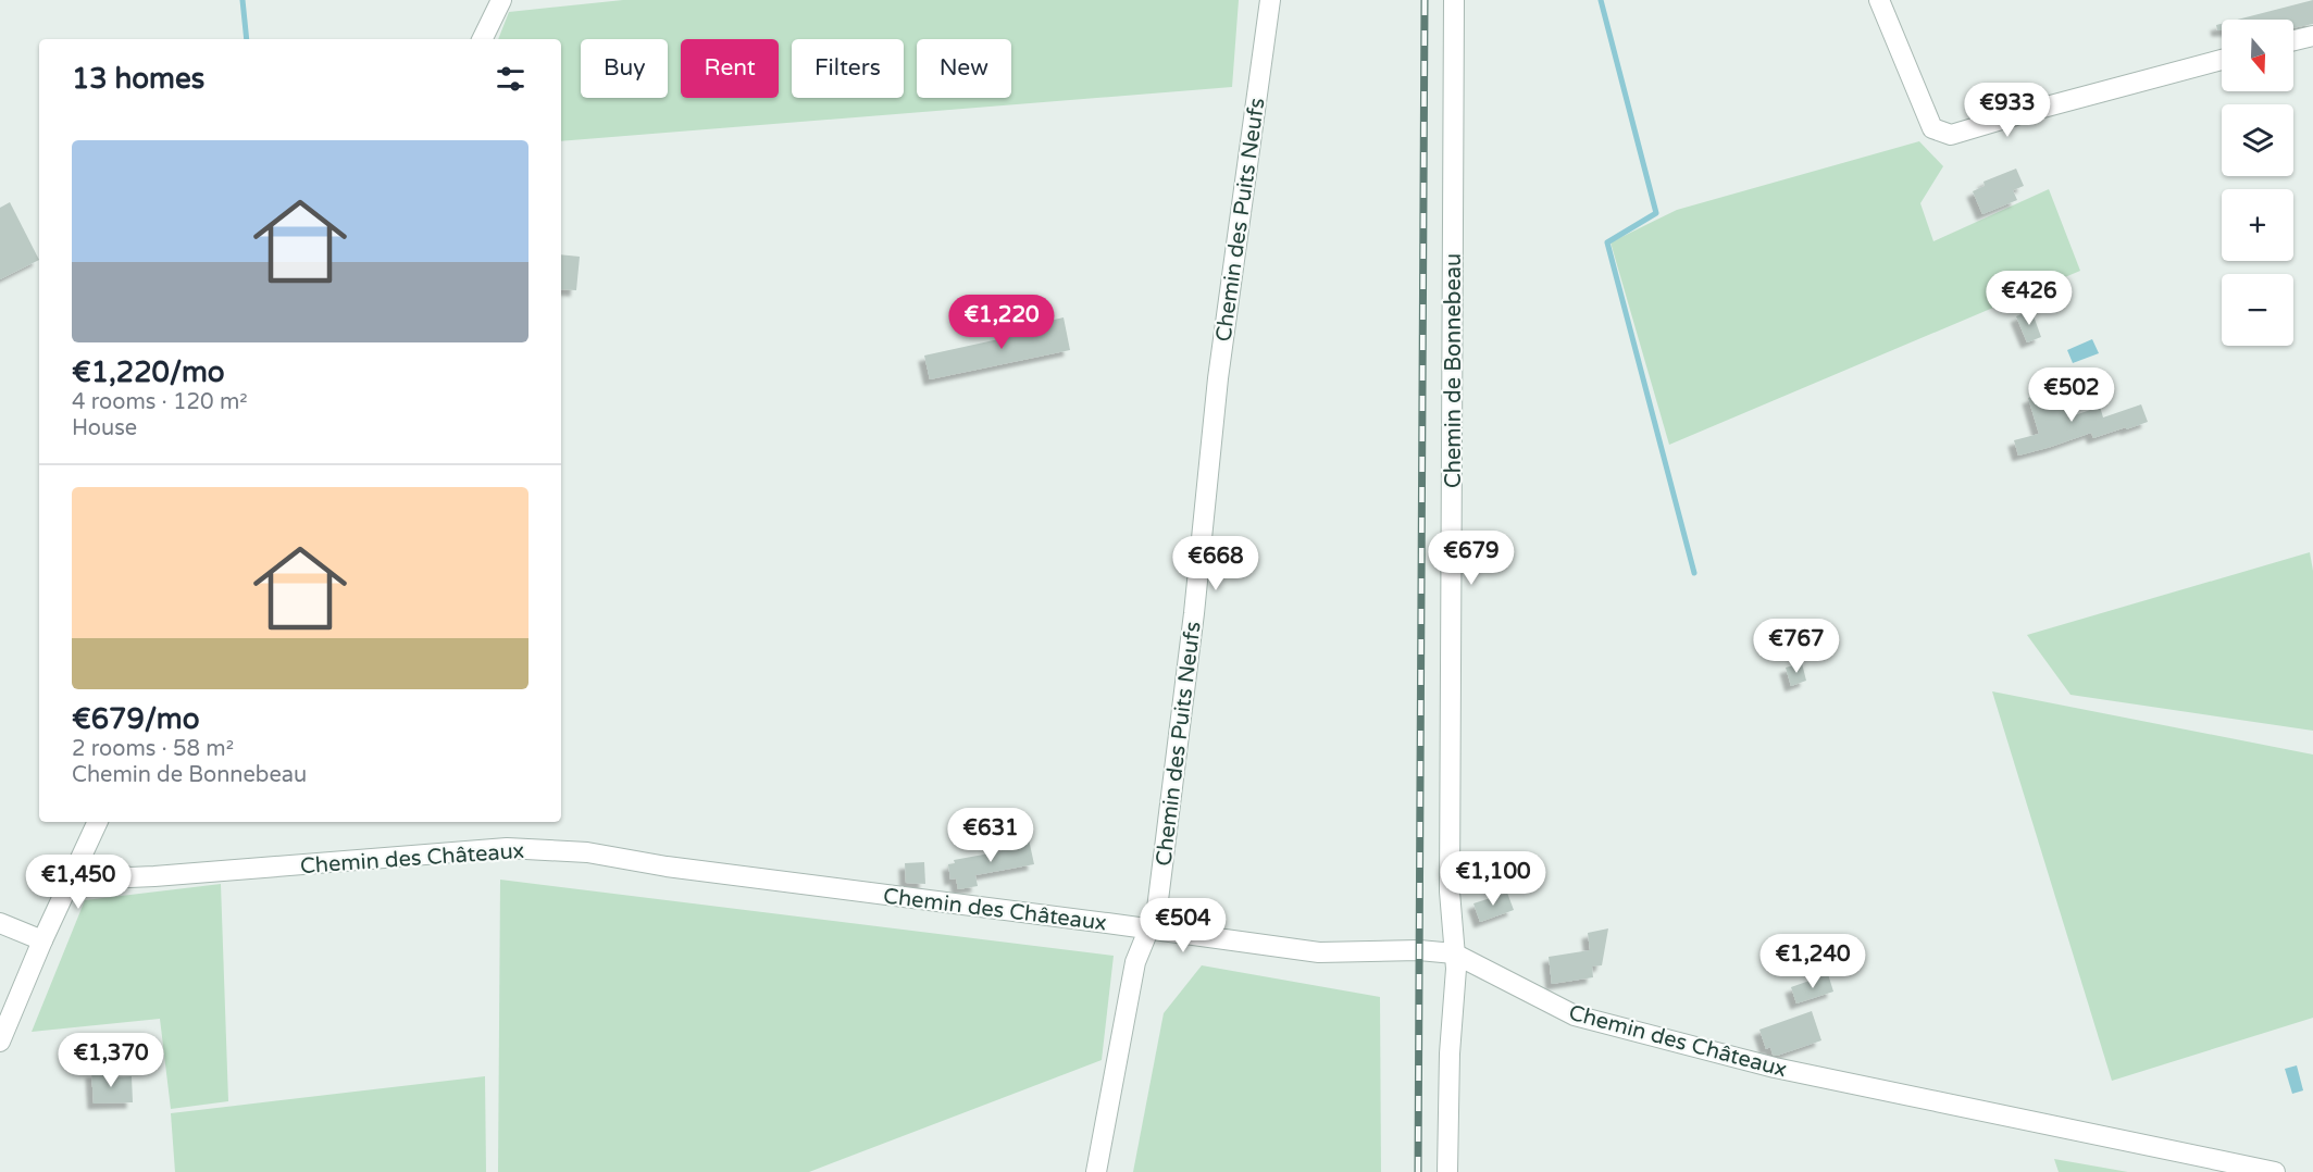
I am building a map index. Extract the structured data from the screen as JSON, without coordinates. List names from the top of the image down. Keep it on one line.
{"streets":{"street":["Chemin des Puits Neufs","Chemin de Bonnebeau","Chemin des Châteaux"]},"crossings":[["Chemin des Puits Neufs","Chemin des Châteaux"],["Chemin de Bonnebeau","Chemin des Châteaux"]],"north":"bottom","page":{"map_buttons":["+","−"],"chip":["Buy","Rent","Filters","New"],"heading":"13 homes","price":["€933","€426","€1,220","€502","€679","€668","€767","€631","€1,100","€1,450","€504","€1,240","€1,370"],"list":[{"name":"€1,220/mo","note":"4 rooms · 120 m² · House"},{"name":"€679/mo","note":"2 rooms · 58 m² · Chemin de Bonnebeau"}]}}
